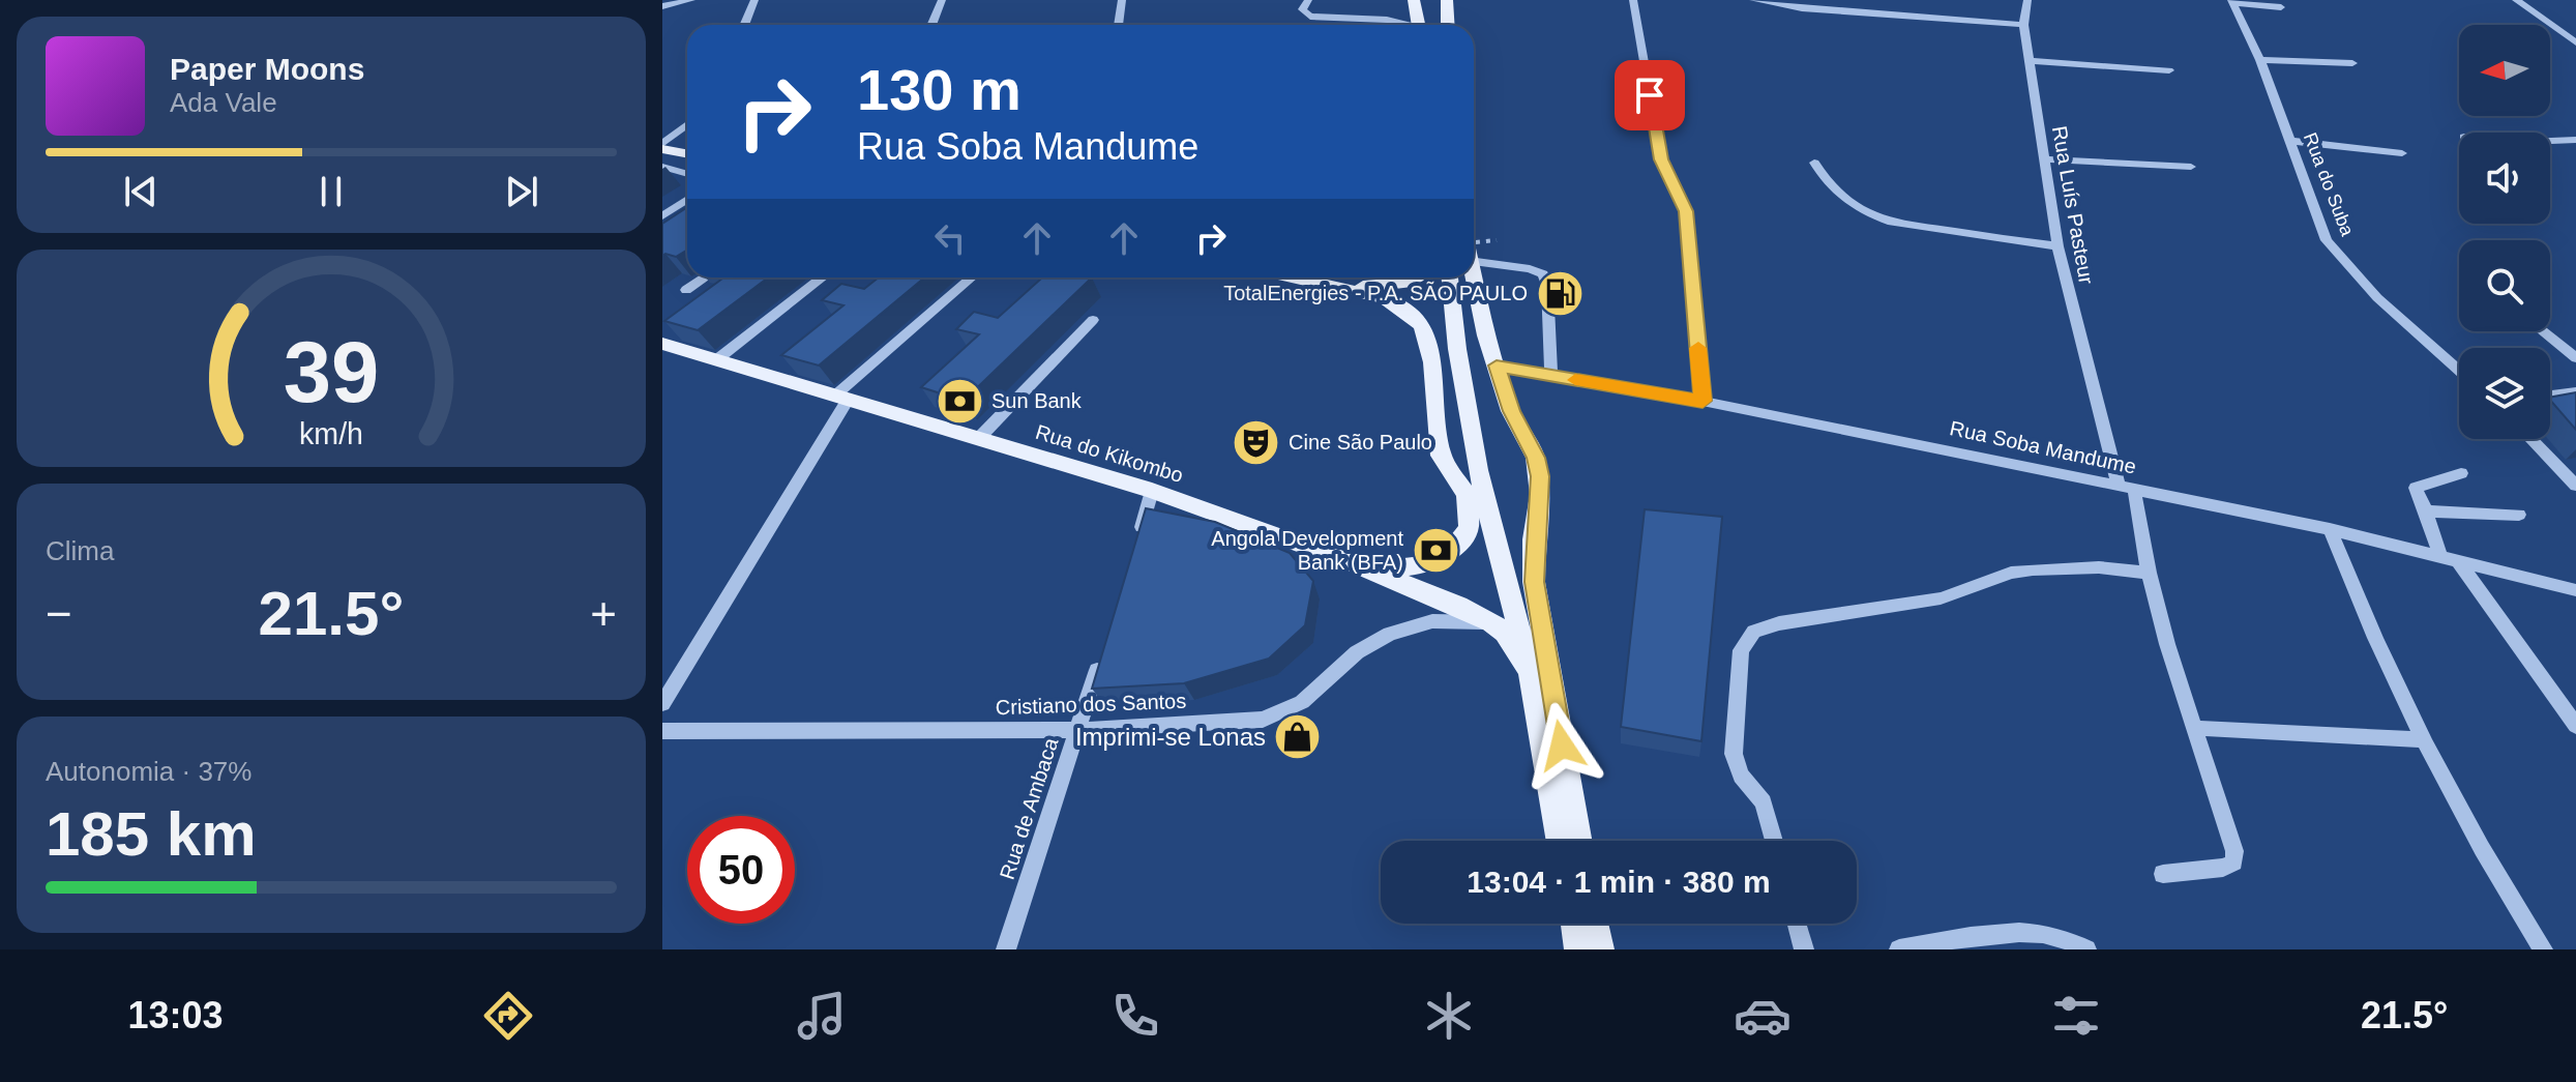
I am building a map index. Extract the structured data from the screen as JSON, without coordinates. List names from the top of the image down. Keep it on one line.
{"streets":{"main road":["Rua do Kikombo"],"street":["Rua do Suba","Rua Luís Pasteur","Rua Soba Mandume","Cristiano dos Santos","Rua de Ambaca"]},"crossings":[["Rua Luís Pasteur","Rua Soba Mandume"],["Cristiano dos Santos","Rua de Ambaca"]],"places":{"fuel station":["TotalEnergies - P.A. SÃO PAULO"],"bank":["Sun Bank","Angola Development Bank (BFA)"],"theatre":["Cine São Paulo"],"shop":["Imprimi-se Lonas"]},"north":"left","page":{"turn":["130 m","Rua Soba Mandume"],"song":["Paper Moons","Ada Vale"],"tile":["Clima",["Autonomia · 37%","185 km"]],"heat":["−","21.5°","+"],"limit":"50","trip":"13:04 · 1 min · 380 m","tabs":["13:03","21.5°"],"gauge":["39","km/h"]}}
